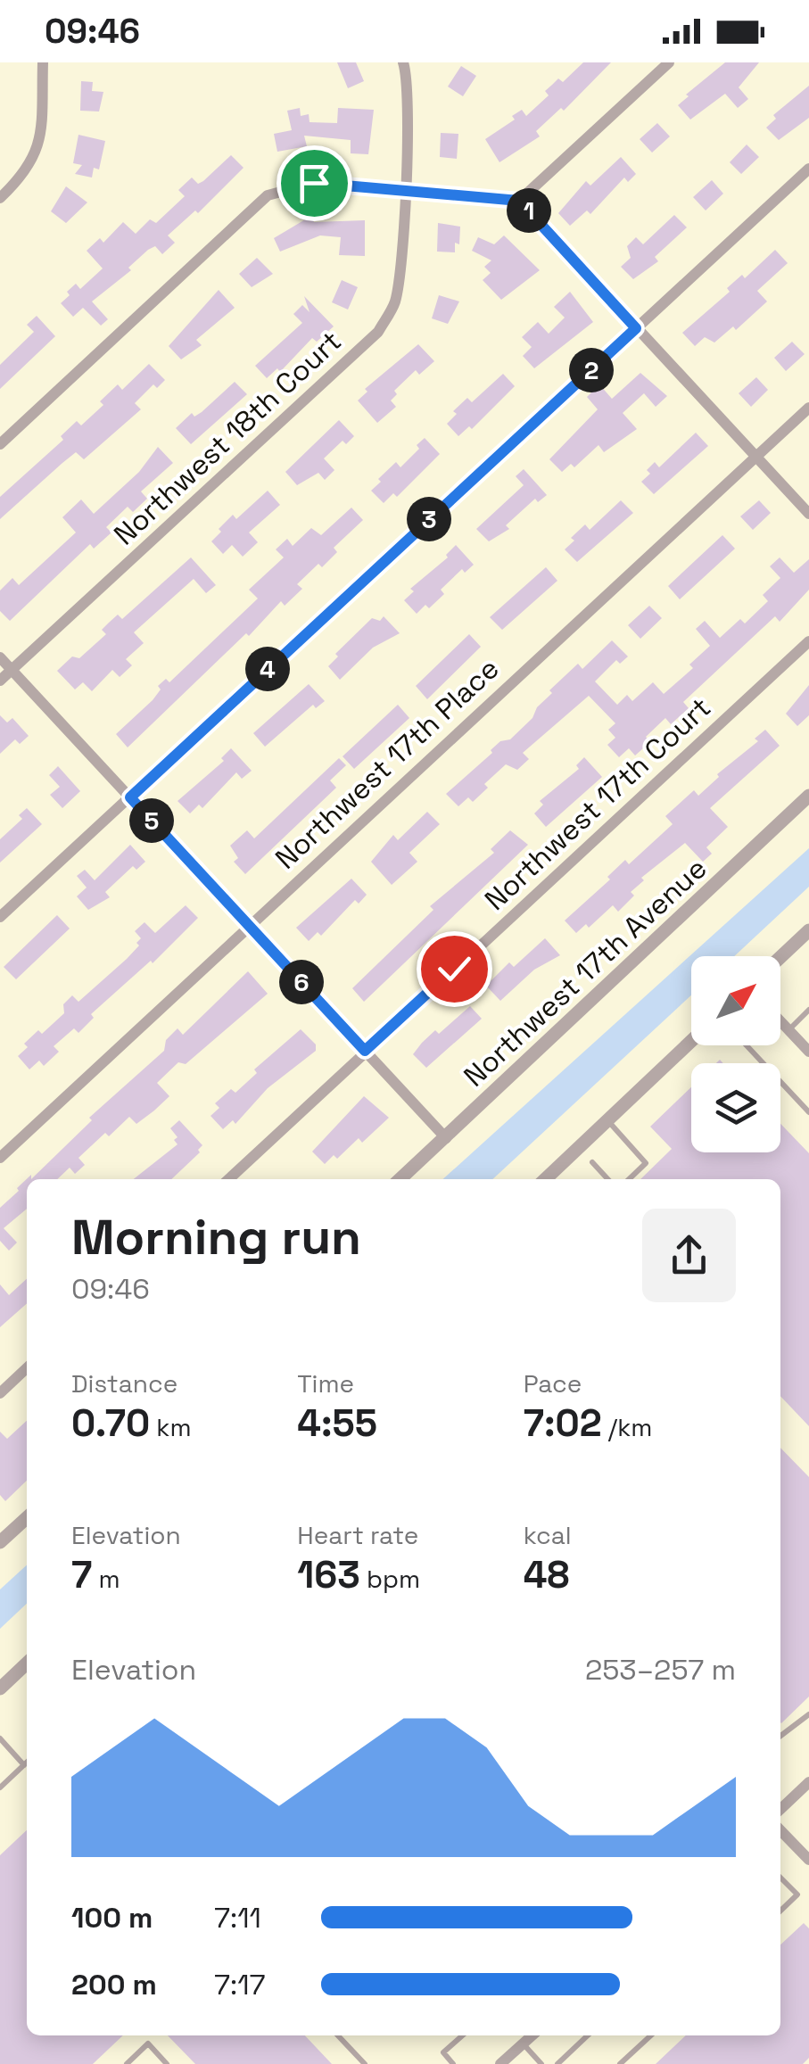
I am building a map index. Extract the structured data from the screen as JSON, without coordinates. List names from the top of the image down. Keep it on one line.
{"streets":{"street":["Northwest 18th Court","Northwest 17th Place","Northwest 17th Court","Northwest 17th Avenue"]},"north":"top right","page":{"status":"09:46","pins":["1","2","3","4","5","6"],"heading":["Morning run","09:46"],"stats":[["Distance","0.70 km"],["Time","4:55"],["Pace","7:02 /km"],["Elevation","7 m"],["Heart rate","163 bpm"],["kcal","48"]],"chart":["Elevation","253–257 m"],"list":[{"name":"100 m","note":"7:11"},{"name":"200 m","note":"7:17"}]}}
